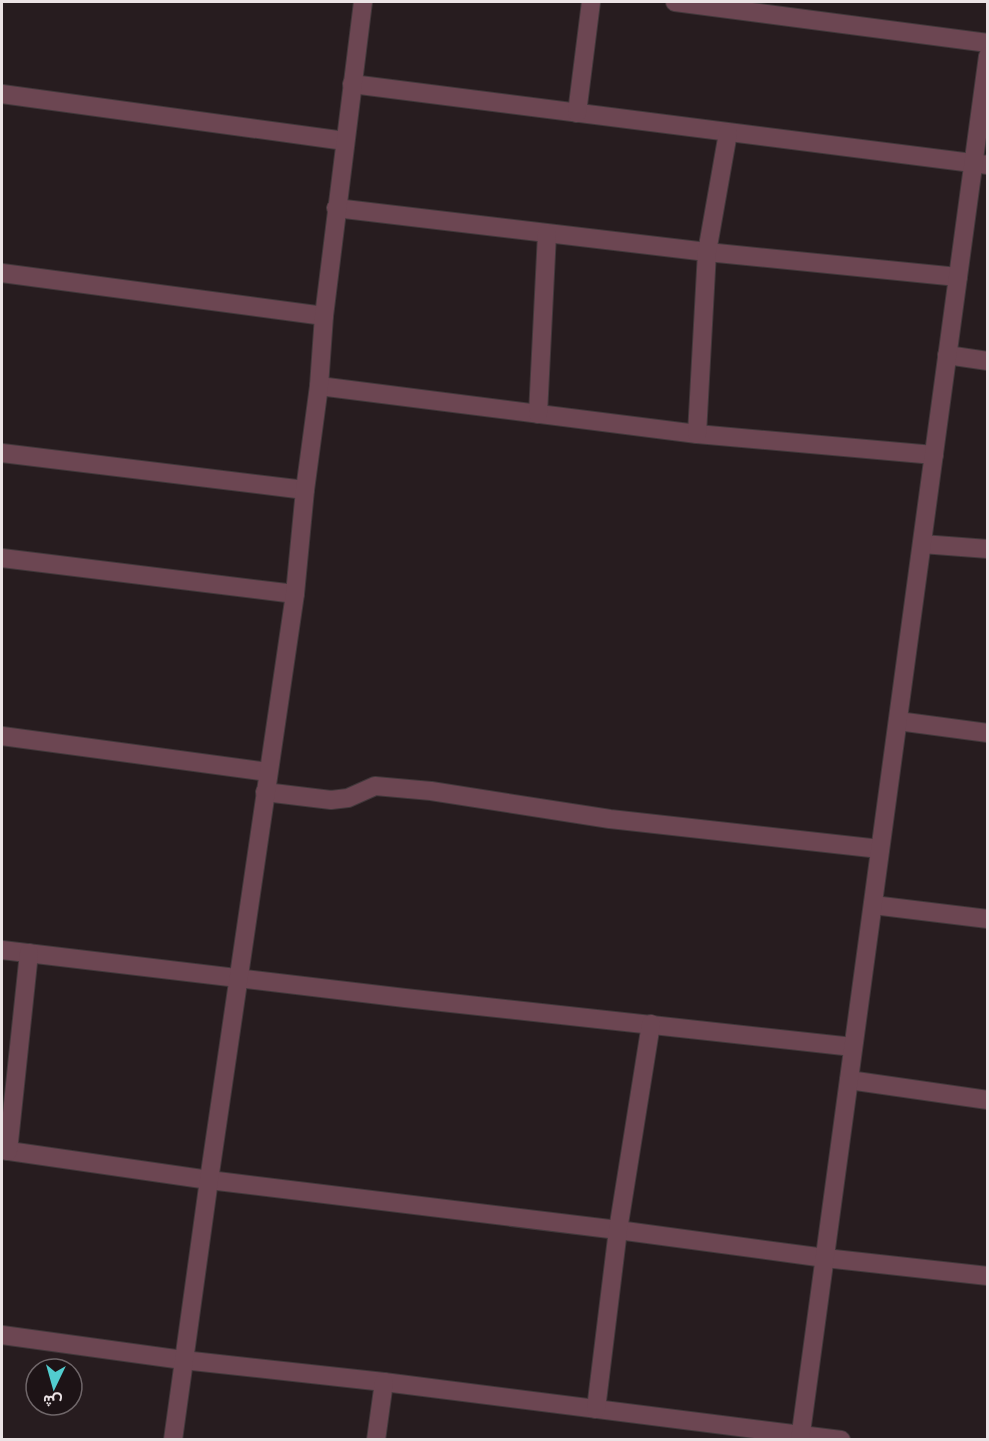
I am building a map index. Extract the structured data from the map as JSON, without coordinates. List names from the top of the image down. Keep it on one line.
{"north":"bottom"}
